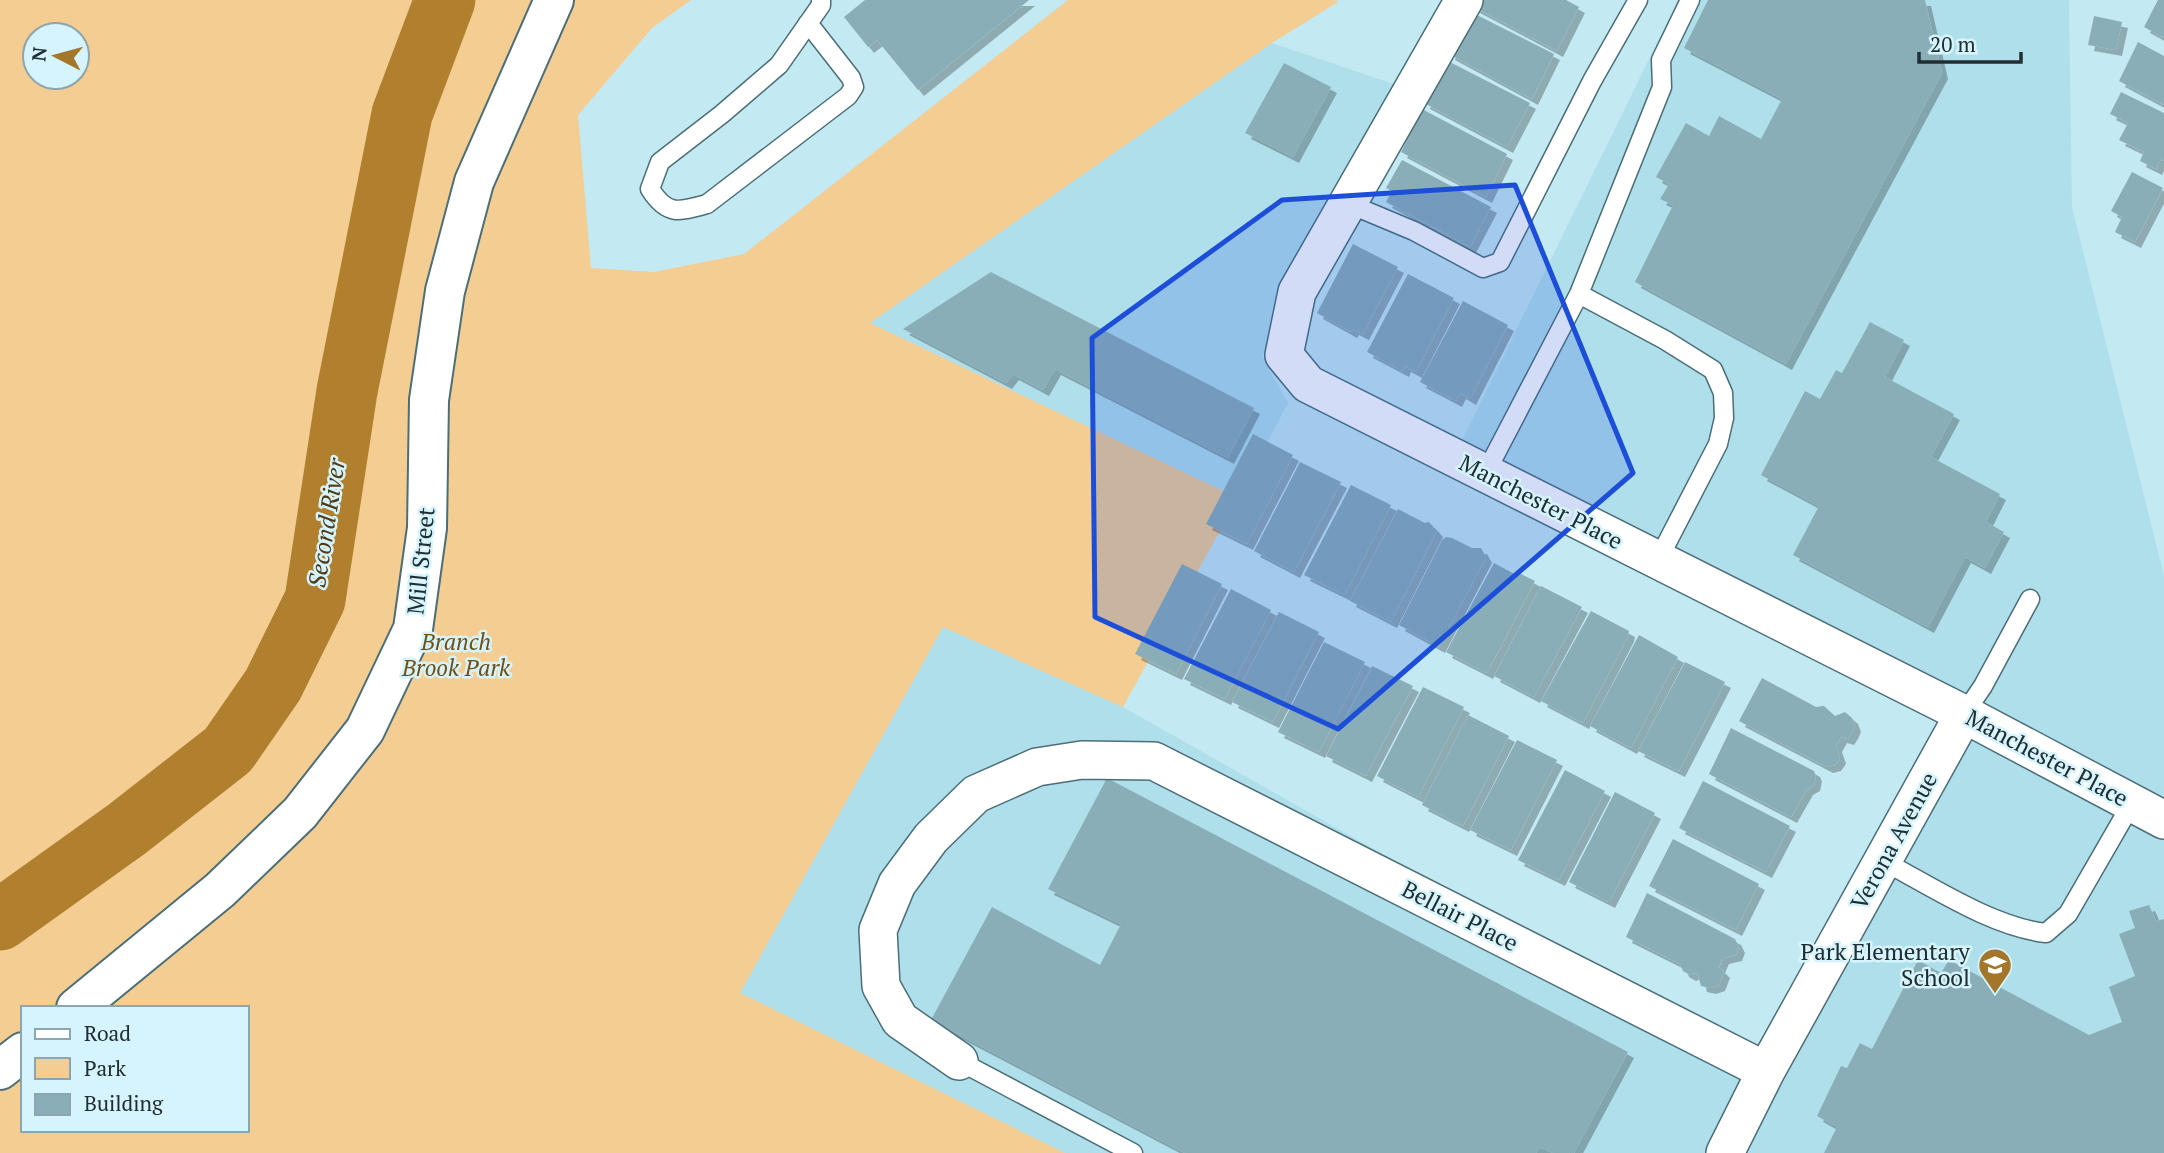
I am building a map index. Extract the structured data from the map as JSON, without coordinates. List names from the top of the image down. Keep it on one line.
{"streets":{"street":["Manchester Place","Mill Street","Verona Avenue","Bellair Place"]},"crossings":[["Manchester Place","Verona Avenue"],["Verona Avenue","Bellair Place"]],"water":["Second River"],"parks":["Branch Brook Park"],"places":{"school or university":["Park Elementary School"]},"legend":["Road","Park","Building"],"scale_bar":"20 m","north":"left"}
